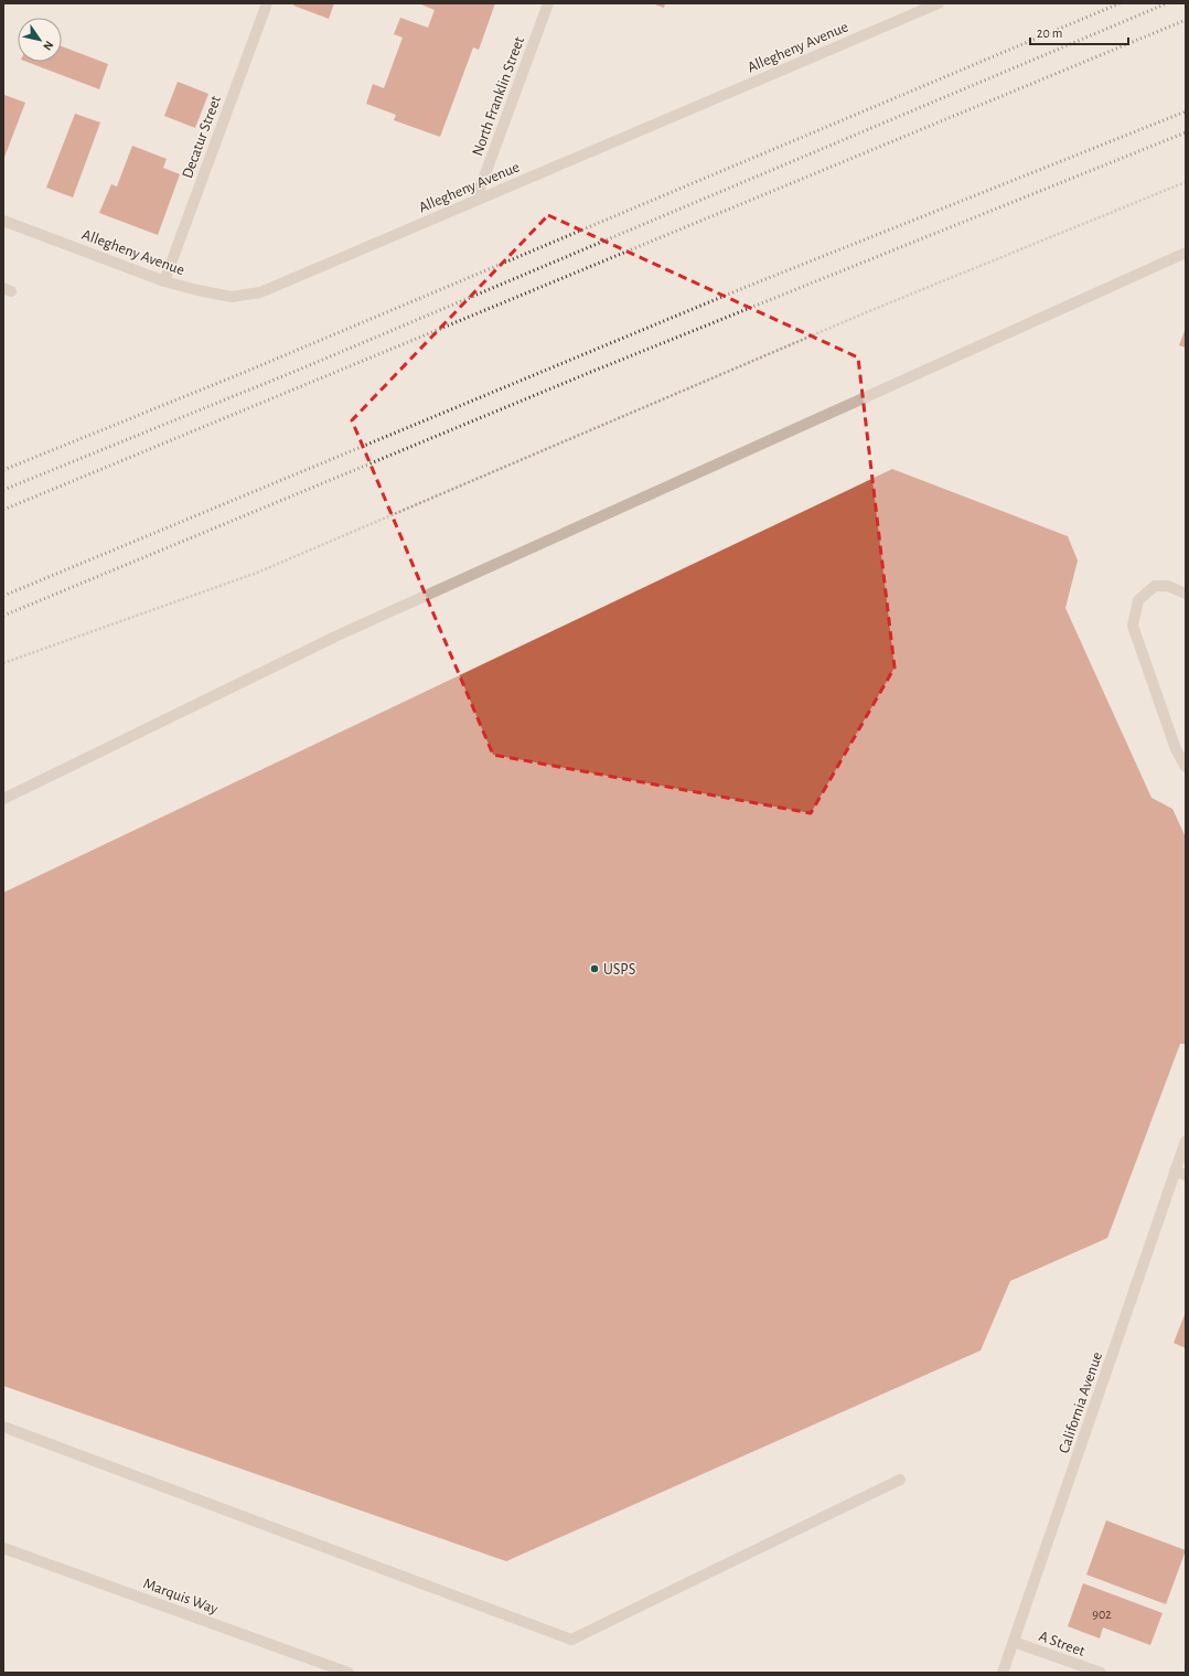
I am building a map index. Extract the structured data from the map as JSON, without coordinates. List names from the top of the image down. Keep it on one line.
{"streets":{"street":["Allegheny Avenue","North Franklin Street","Decatur Street","California Avenue","Marquis Way","A Street"]},"crossings":[["Allegheny Avenue","North Franklin Street"],["Allegheny Avenue","Decatur Street"],["California Avenue","A Street"]],"places":["USPS"],"house_numbers":["902"],"scale_bar":"20 m","north":"bottom right"}
